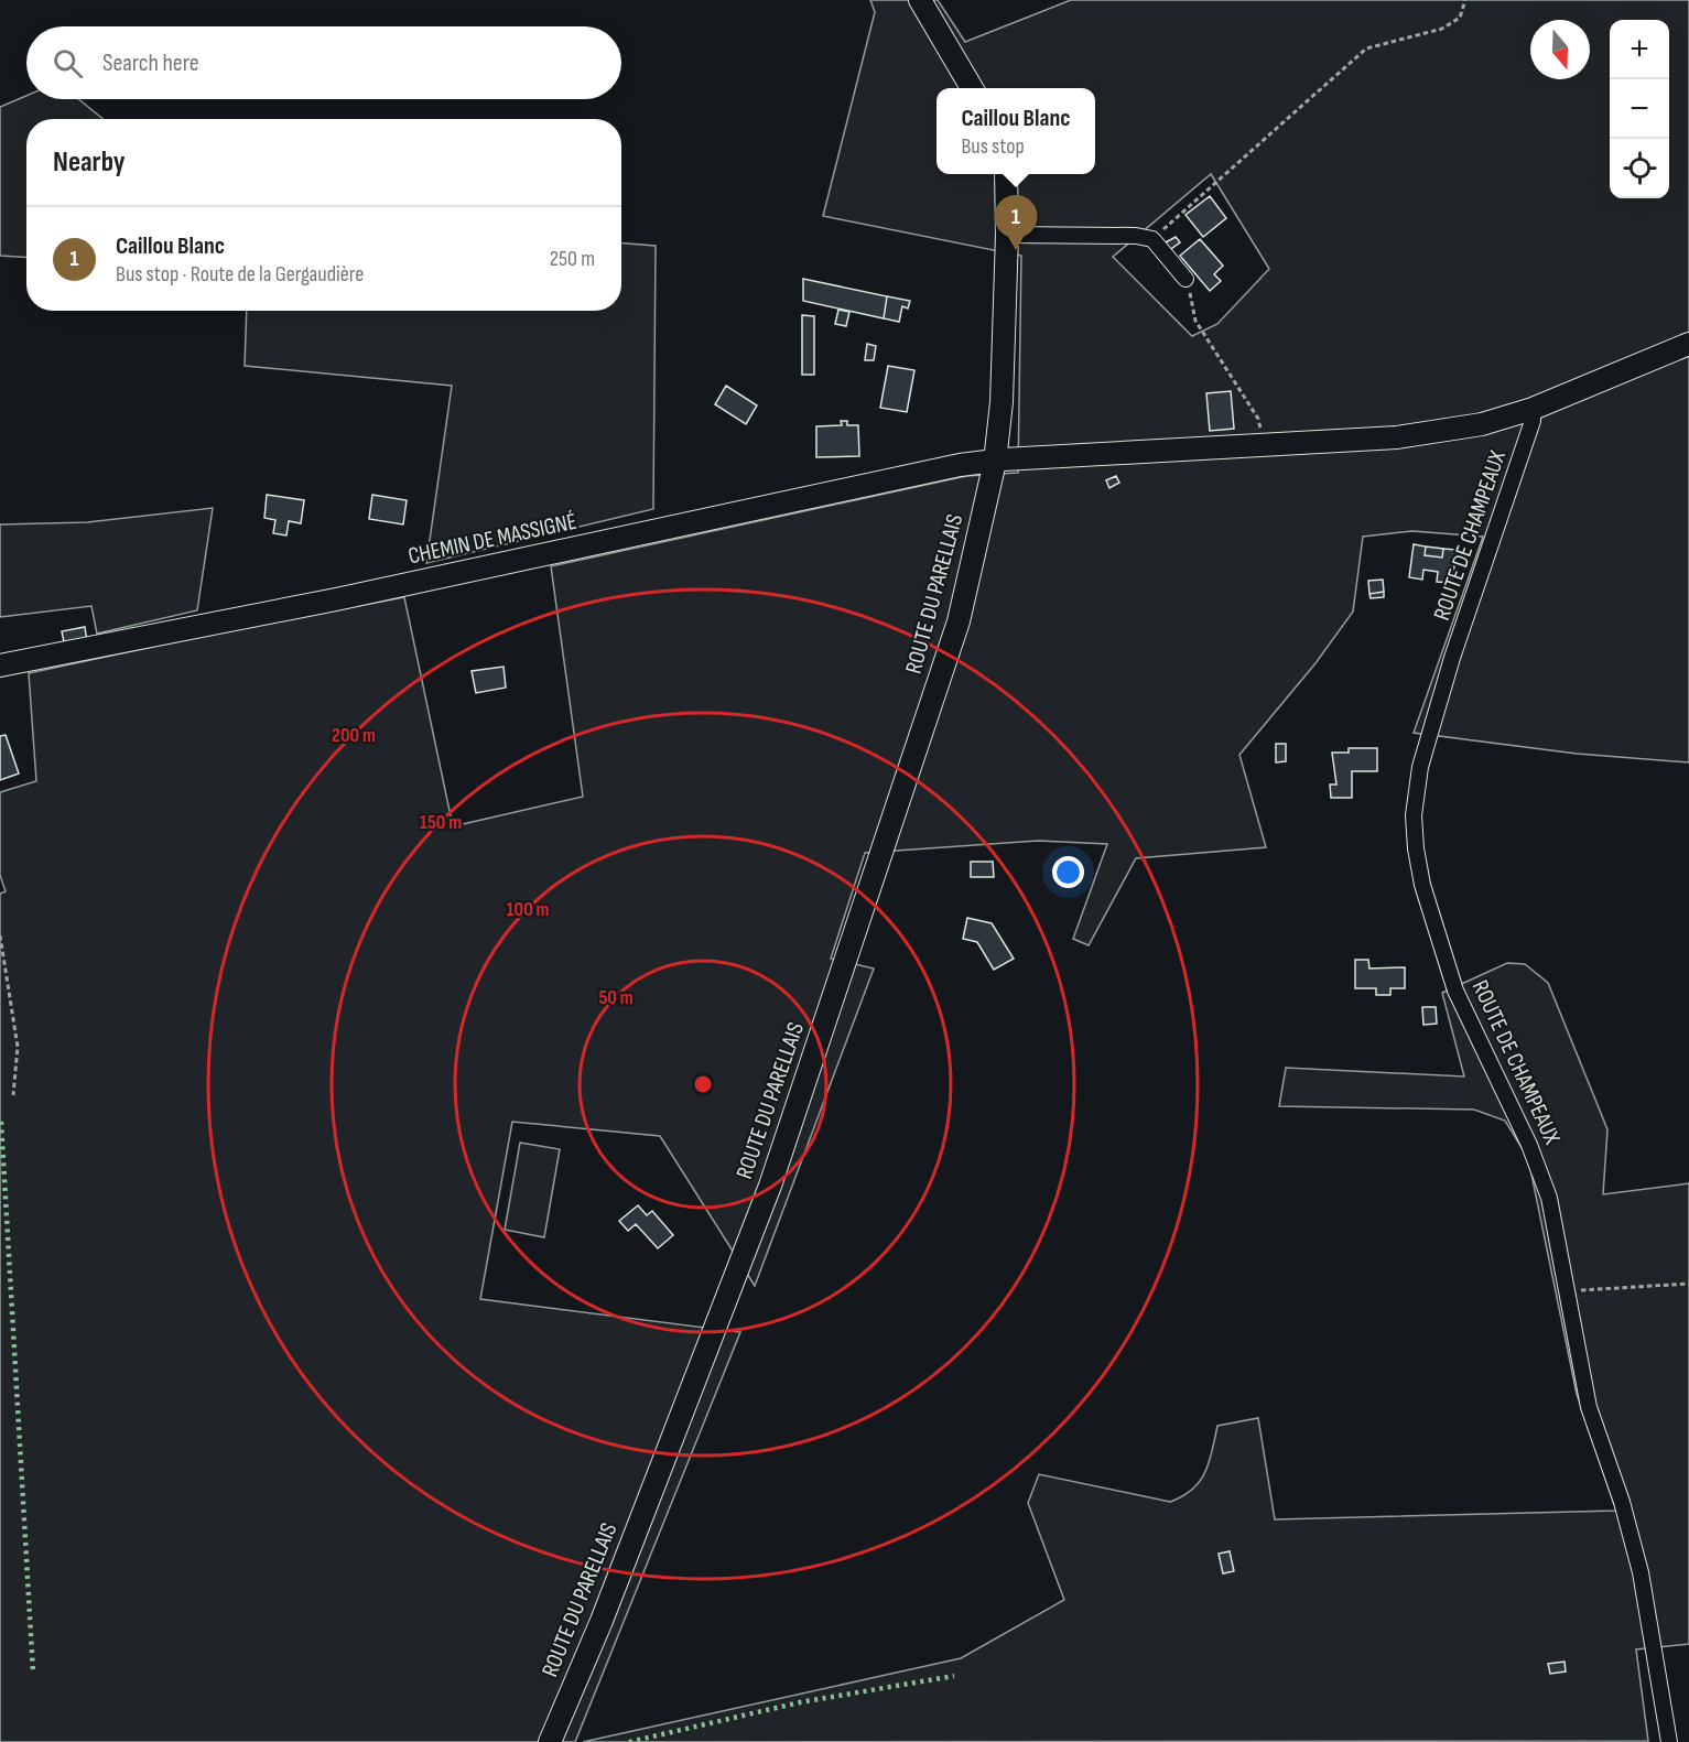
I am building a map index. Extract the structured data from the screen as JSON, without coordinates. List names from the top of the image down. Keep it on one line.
{"streets":{"street":["ROUTE DE CHAMPEAUX","CHEMIN DE MASSIGNÉ","ROUTE DU PARELLAIS"]},"crossings":[["ROUTE DE CHAMPEAUX","CHEMIN DE MASSIGNÉ"],["CHEMIN DE MASSIGNÉ","ROUTE DU PARELLAIS"]],"north":"bottom","page":{"map_buttons":["+","−"],"search":"Search here","popup":["Caillou Blanc","Bus stop"],"heading":"Nearby","pins":"1","list":[{"mark":"1","name":"Caillou Blanc","note":"Bus stop · Route de la Gergaudière","value":"250 m"}]},"rings":["200 m","150 m","100 m","50 m"]}
